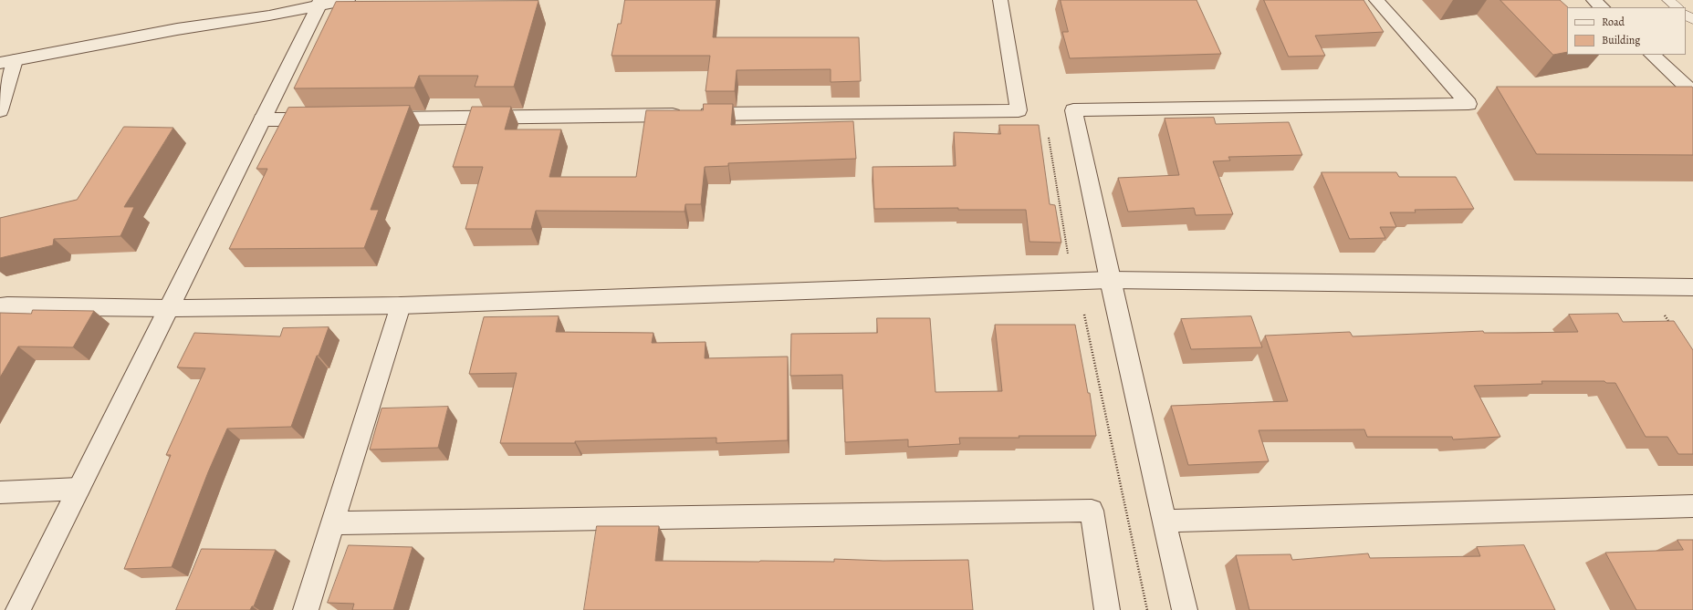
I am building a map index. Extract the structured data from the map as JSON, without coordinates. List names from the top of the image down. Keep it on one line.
{"legend":["Road","Building"]}
